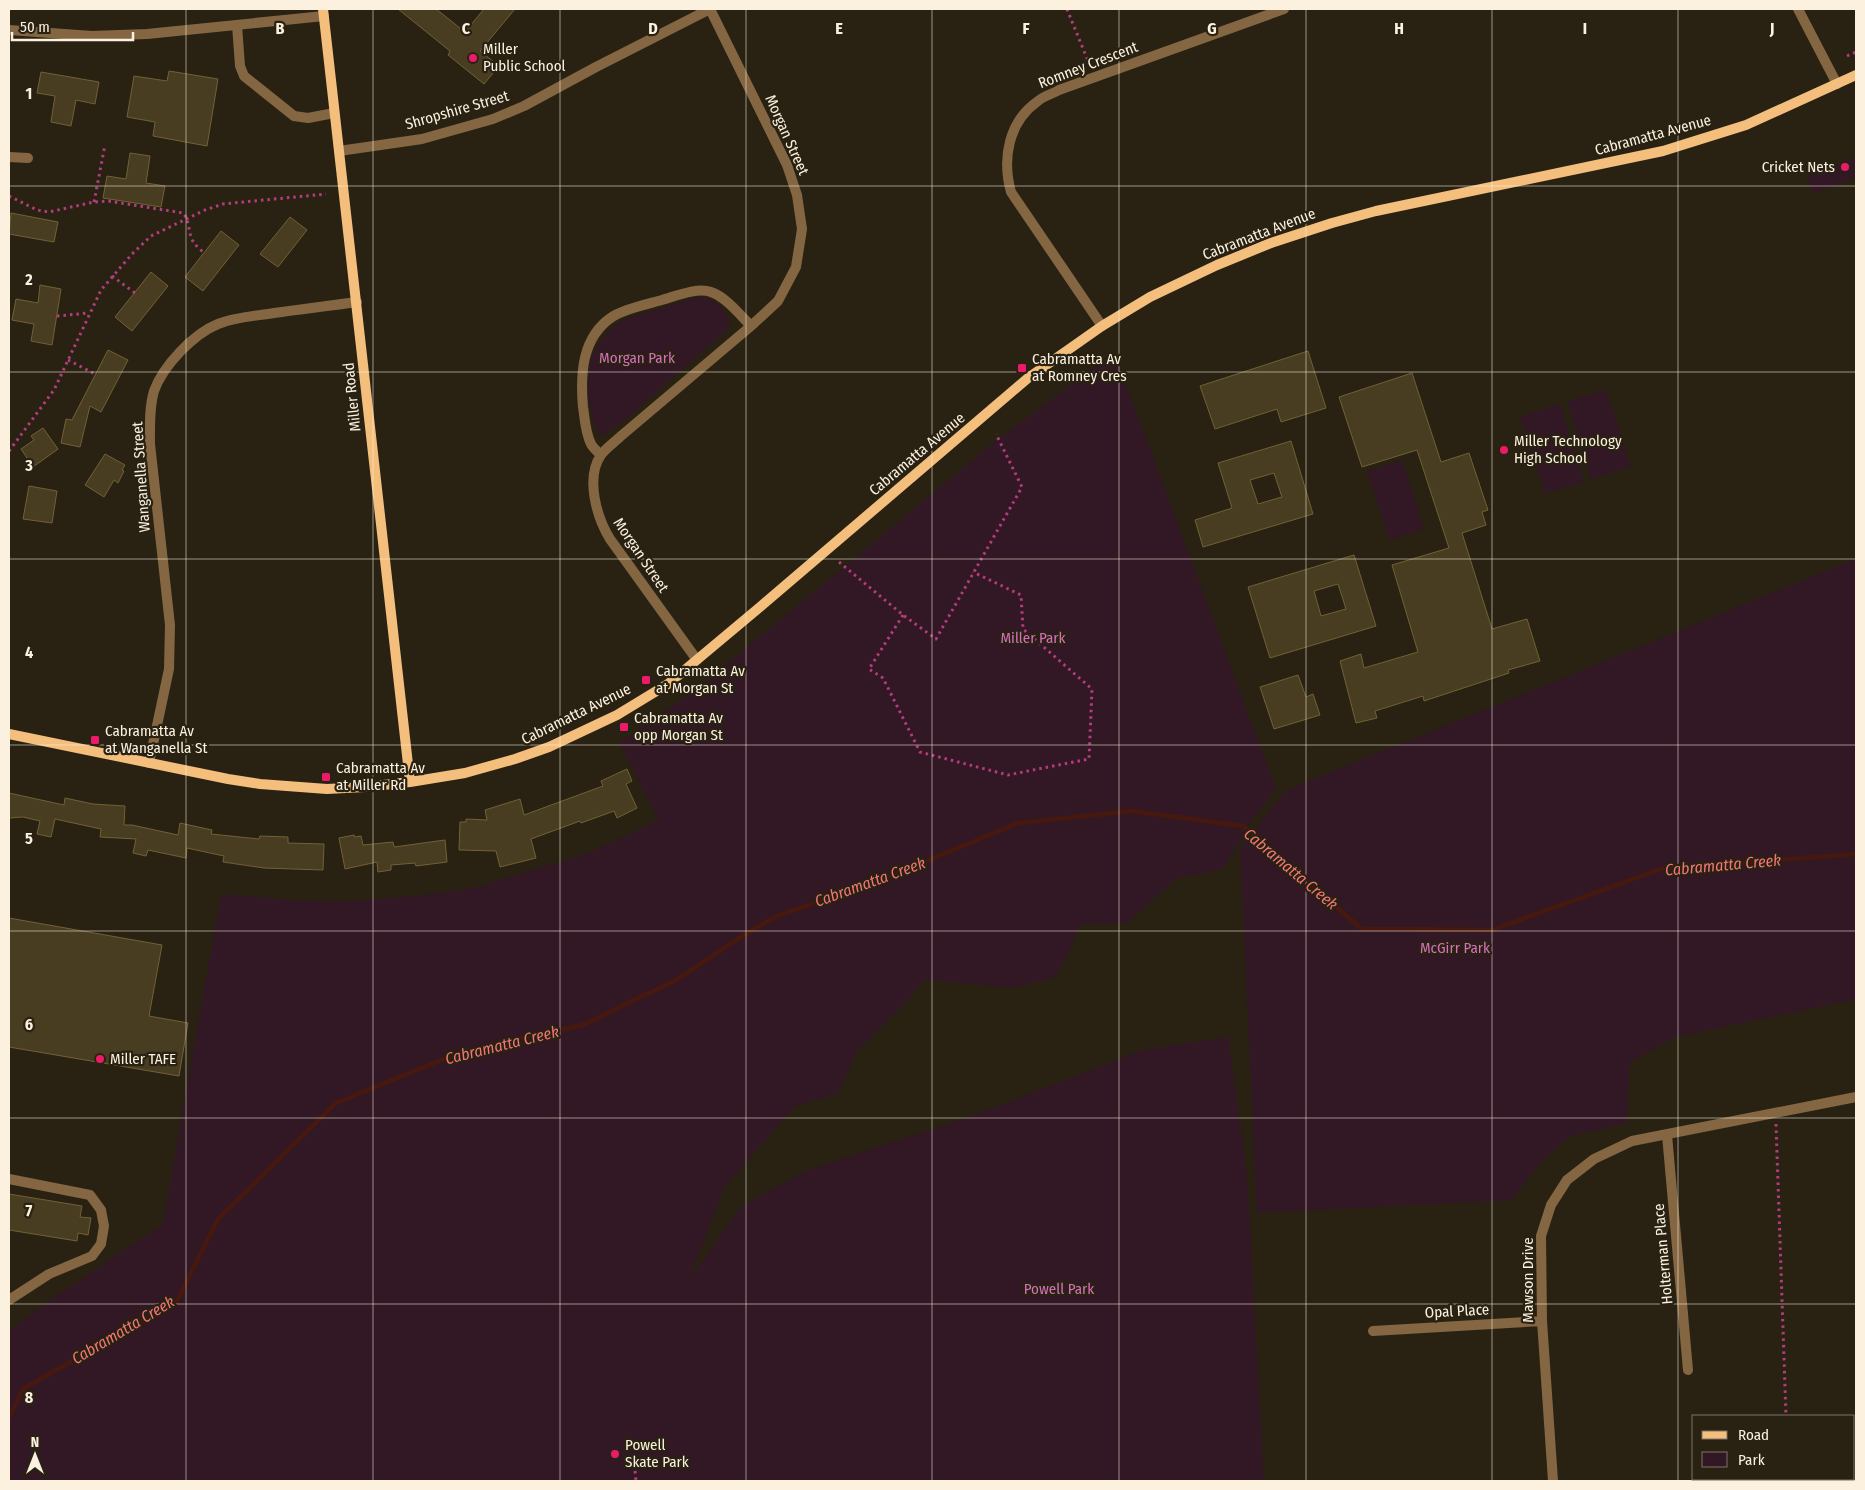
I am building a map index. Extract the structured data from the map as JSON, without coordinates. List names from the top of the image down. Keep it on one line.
{"streets":{"street":["Romney Crescent","Shropshire Street","Morgan Street","Cabramatta Avenue","Miller Road","Wanganella Street","Holterman Place","Mawson Drive","Opal Place"]},"crossings":[["Romney Crescent","Cabramatta Avenue"],["Shropshire Street","Morgan Street"],["Shropshire Street","Miller Road"],["Morgan Street","Cabramatta Avenue"],["Cabramatta Avenue","Miller Road"],["Cabramatta Avenue","Wanganella Street"],["Miller Road","Wanganella Street"],["Holterman Place","Mawson Drive"],["Mawson Drive","Opal Place"]],"water":["Cabramatta Creek"],"parks":["Morgan Park","Miller Park","McGirr Park","Powell Park"],"places":{"other":["Miller Public School","Cricket Nets","Miller Technology High School","Miller TAFE","Powell Skate Park"],"transit":["Cabramatta Av at Romney Cres","Cabramatta Av at Morgan St","Cabramatta Av opp Morgan St","Cabramatta Av at Wanganella St","Cabramatta Av at Miller Rd"]},"legend":["Road","Park"],"scale_bar":"50 m","north":"top","grid":{"columns":["B","C","D","E","F","G","H","I","J"],"rows":["1","2","3","4","5","6","7","8"]}}
